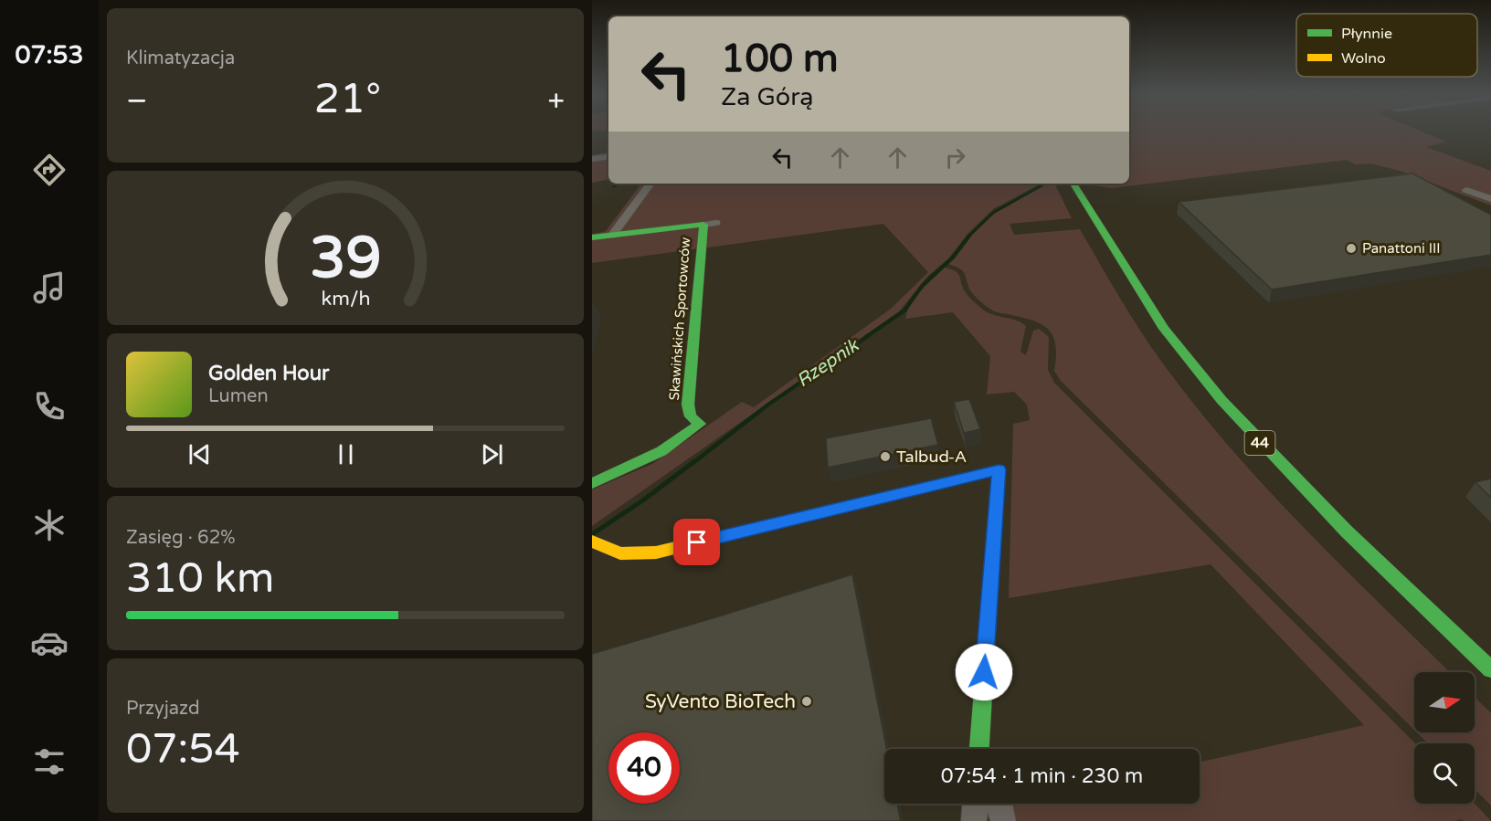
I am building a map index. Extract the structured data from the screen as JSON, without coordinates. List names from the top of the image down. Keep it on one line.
{"streets":{"street":["Skawińskich Sportowców","44"]},"water":["Rzepnik"],"places":["Panattoni III","Talbud-A","SyVento BioTech"],"legend":["Płynnie","Wolno"],"north":"right","page":{"tabs":"07:53","tile":["Klimatyzacja",["Zasięg · 62%","310 km"],["Przyjazd","07:54"]],"turn":["100 m","Za Górą"],"heat":["−","21°","+"],"song":["Golden Hour","Lumen"],"limit":"40","trip":"07:54 · 1 min · 230 m","gauge":["39","km/h"]}}
